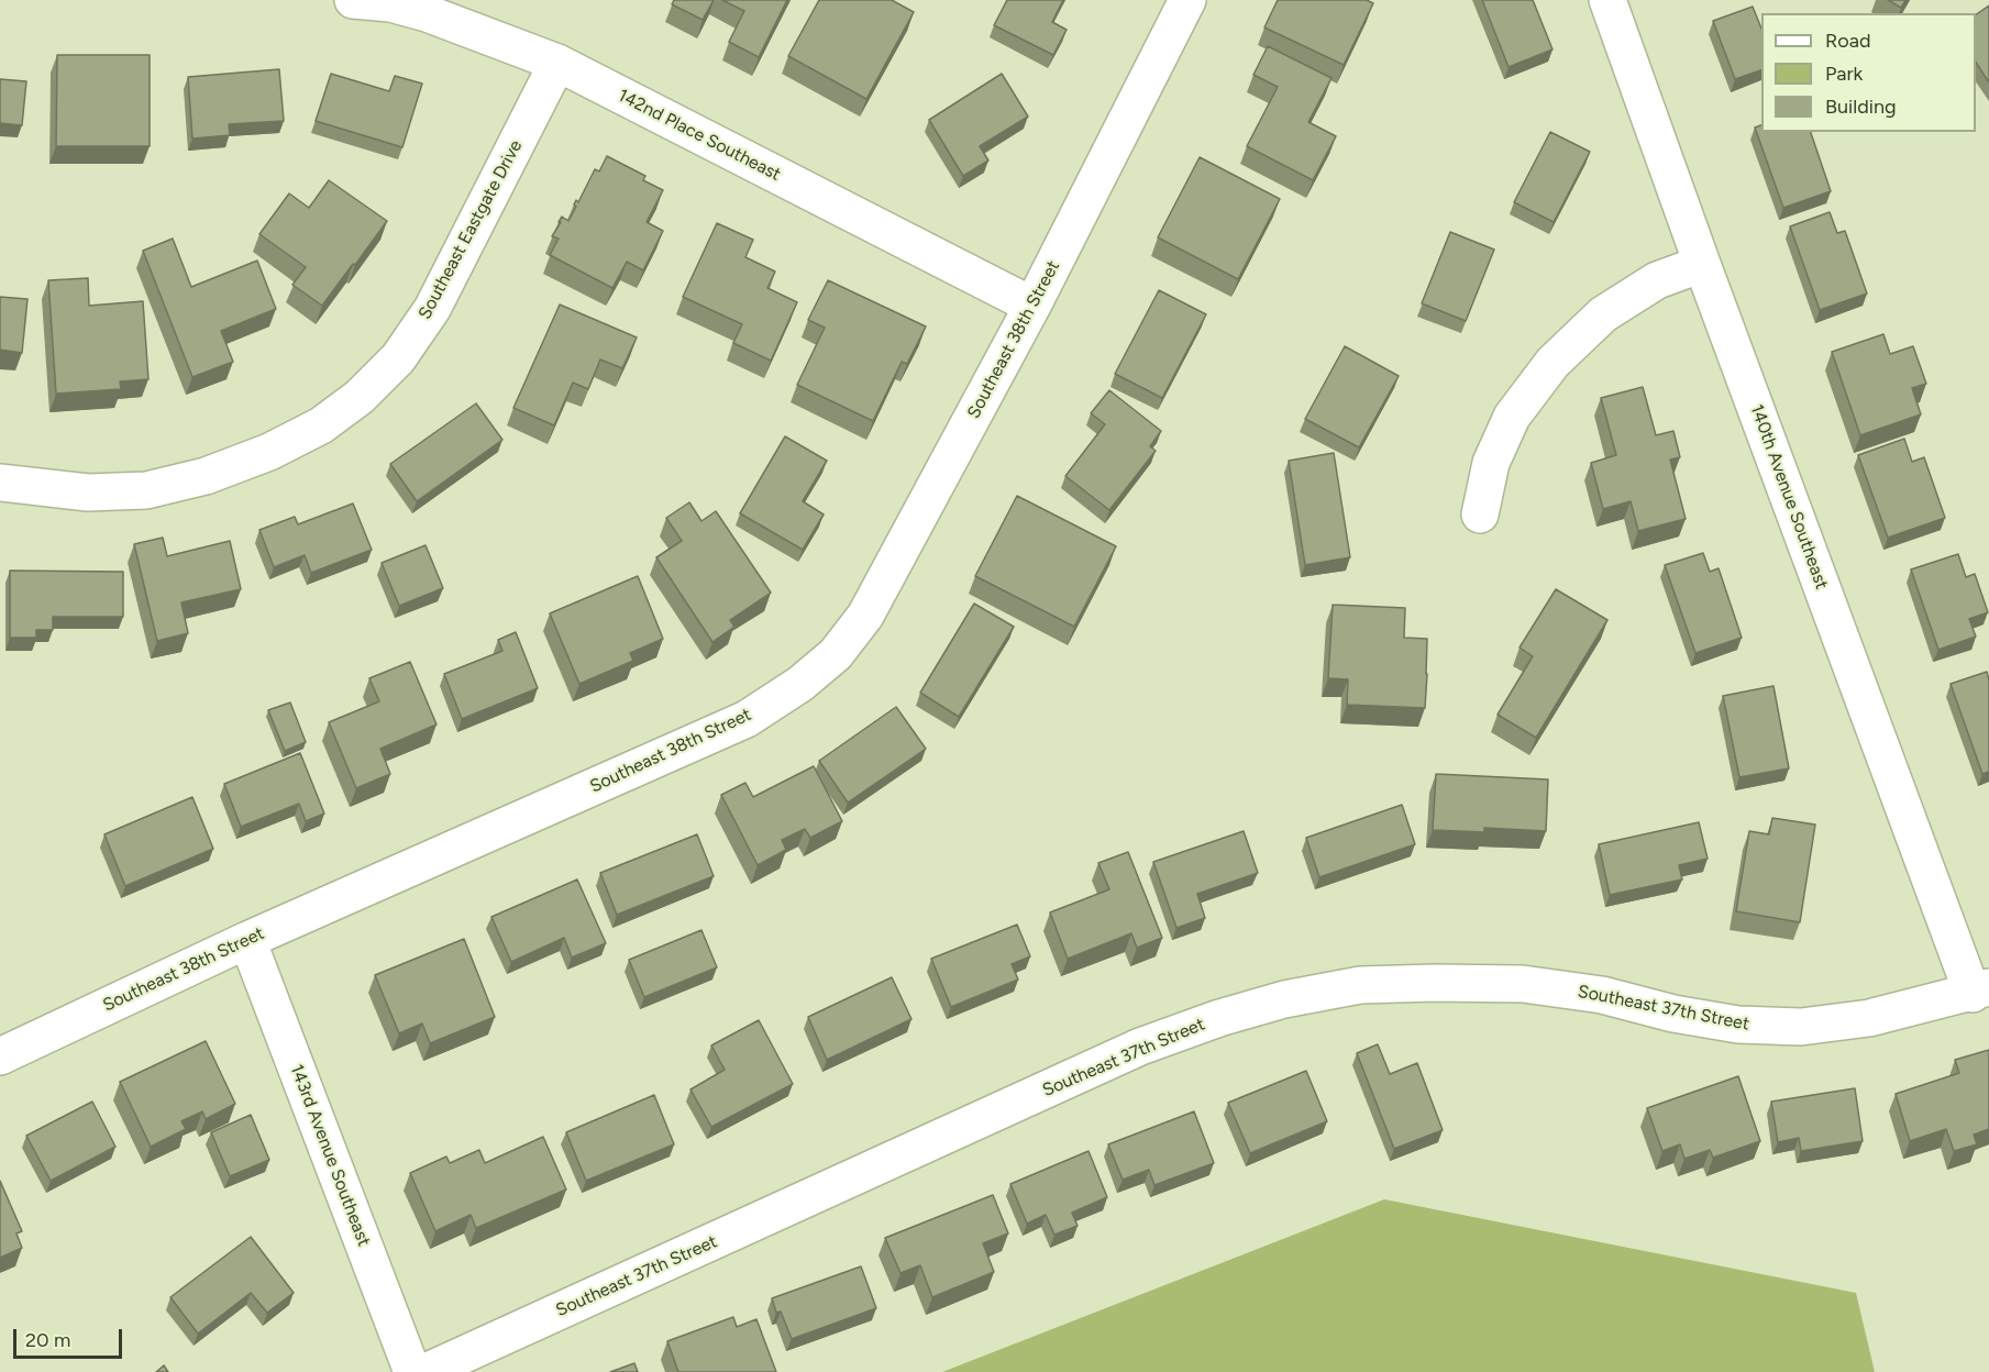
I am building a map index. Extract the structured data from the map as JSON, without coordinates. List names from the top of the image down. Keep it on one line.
{"streets":{"street":["142nd Place Southeast","Southeast Eastgate Drive","Southeast 38th Street","140th Avenue Southeast","Southeast 37th Street","143rd Avenue Southeast"]},"crossings":[["142nd Place Southeast","Southeast Eastgate Drive"],["142nd Place Southeast","Southeast 38th Street"],["Southeast 38th Street","143rd Avenue Southeast"],["140th Avenue Southeast","Southeast 37th Street"]],"legend":["Road","Park","Building"],"scale_bar":"20 m"}
